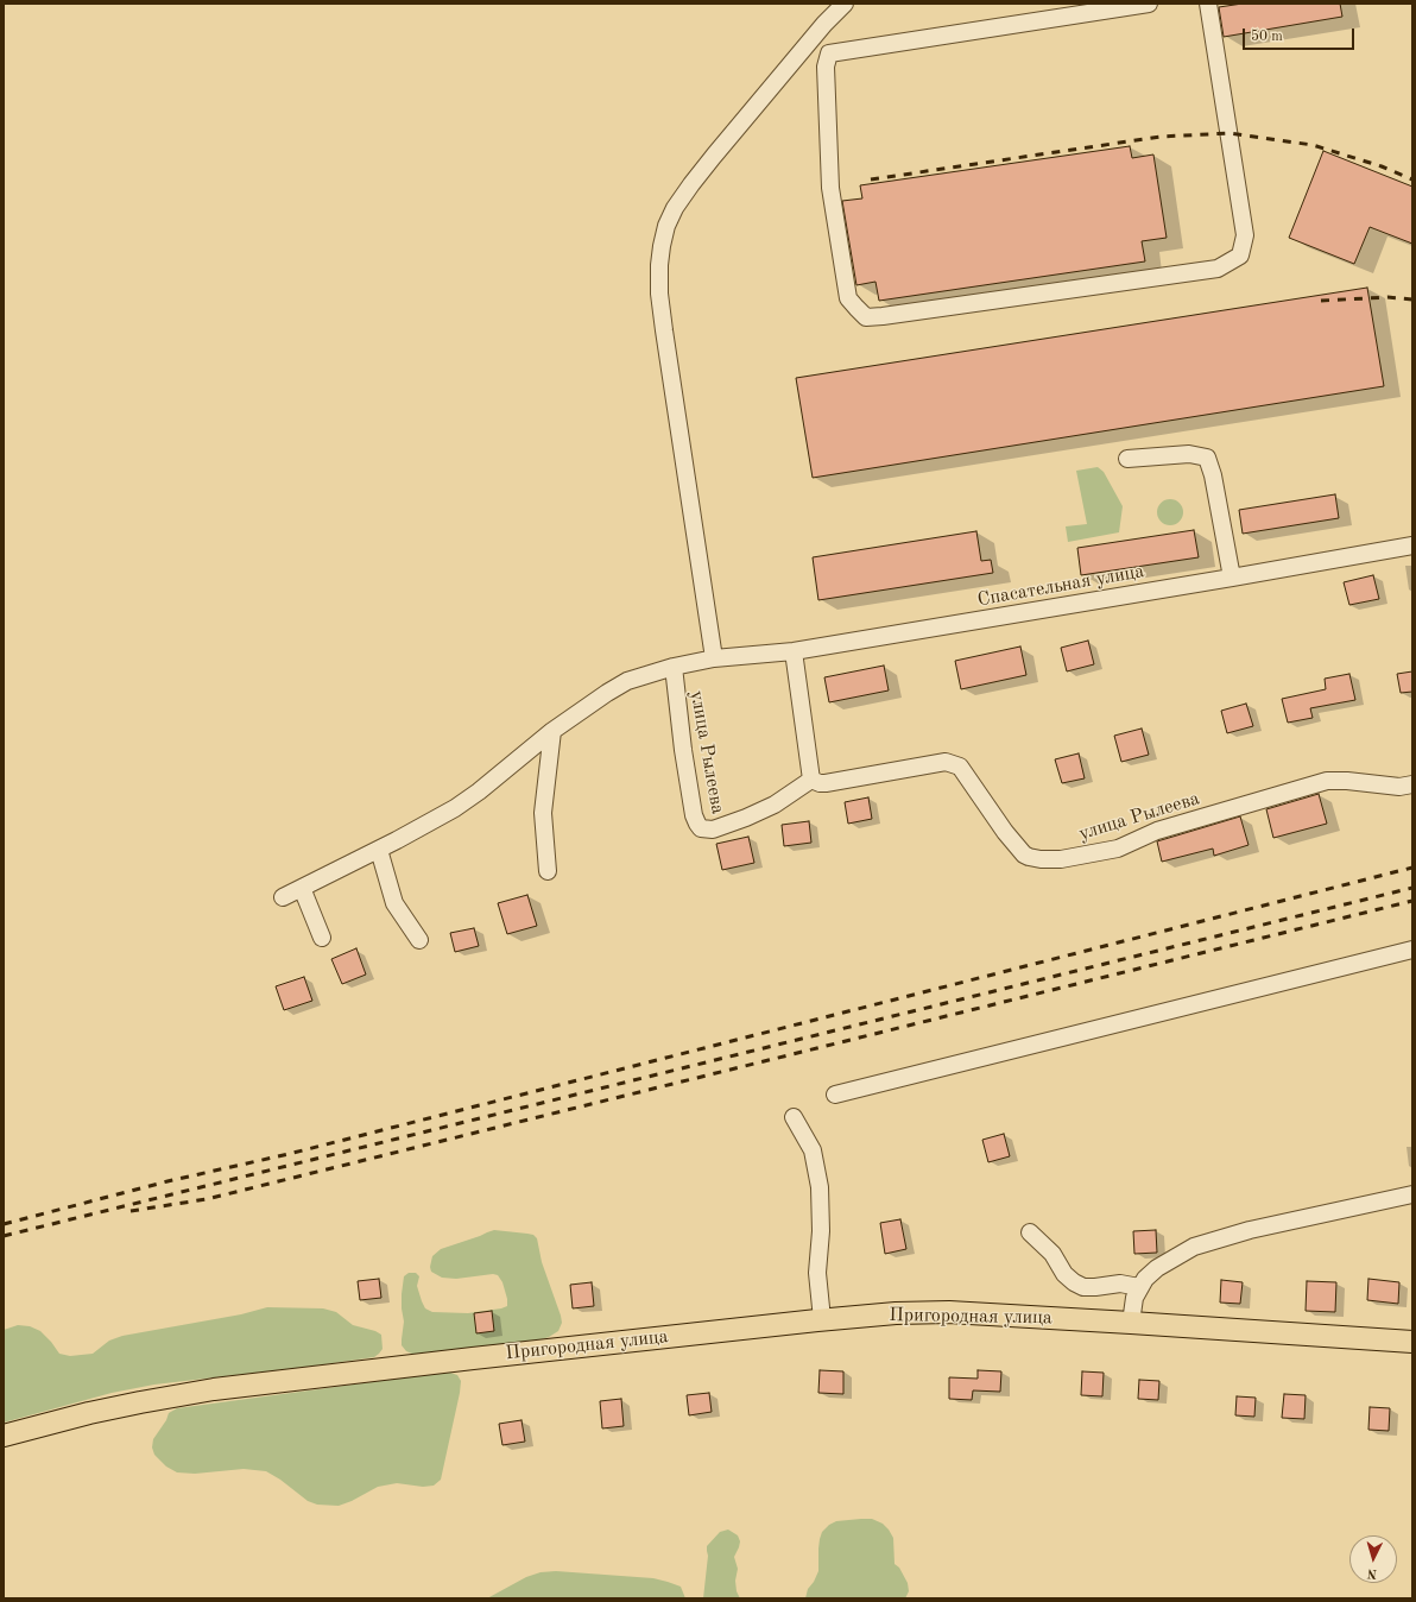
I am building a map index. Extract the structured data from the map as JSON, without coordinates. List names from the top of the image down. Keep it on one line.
{"streets":{"main road":["Пригородная улица"],"street":["Спасательная улица","улица Рылеева"]},"crossings":[["Спасательная улица","улица Рылеева"]],"scale_bar":"50 m","north":"bottom"}
